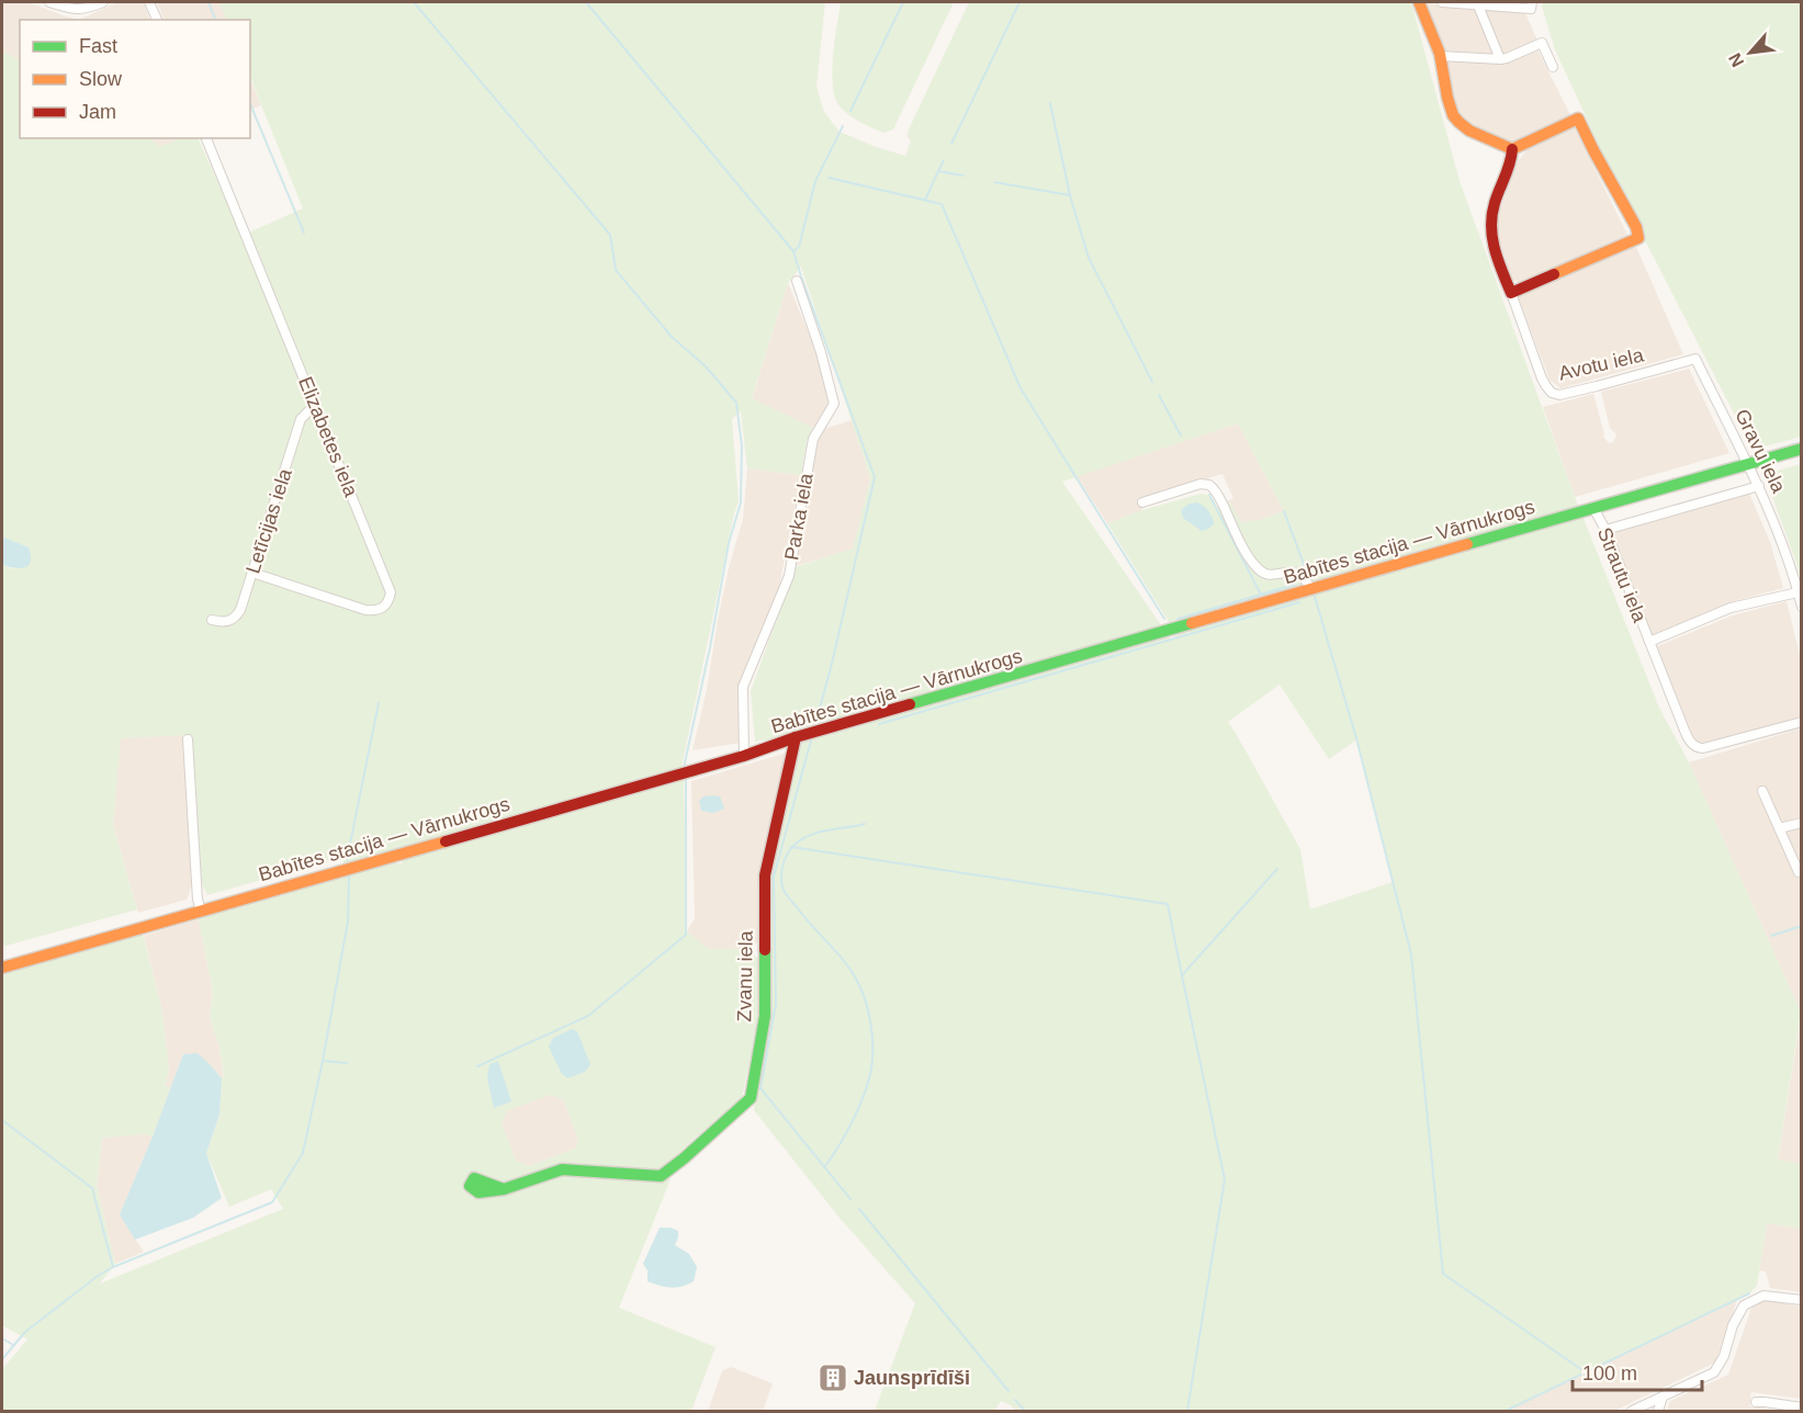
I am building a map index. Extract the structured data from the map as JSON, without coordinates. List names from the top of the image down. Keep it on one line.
{"streets":{"main road":["Avotu iela","Babītes stacija — Vārnukrogs","Zvanu iela"],"street":["Elizabetes iela","Gravu iela","Parka iela","Letīcijas iela","Strautu iela"]},"crossings":[["Avotu iela","Gravu iela"],["Elizabetes iela","Letīcijas iela"],["Gravu iela","Babītes stacija — Vārnukrogs"],["Gravu iela","Strautu iela"],["Parka iela","Babītes stacija — Vārnukrogs"],["Babītes stacija — Vārnukrogs","Strautu iela"],["Babītes stacija — Vārnukrogs","Zvanu iela"]],"places":{"building":["Jaunsprīdīši"]},"legend":["Fast","Slow","Jam"],"scale_bar":"100 m","north":"bottom left"}
